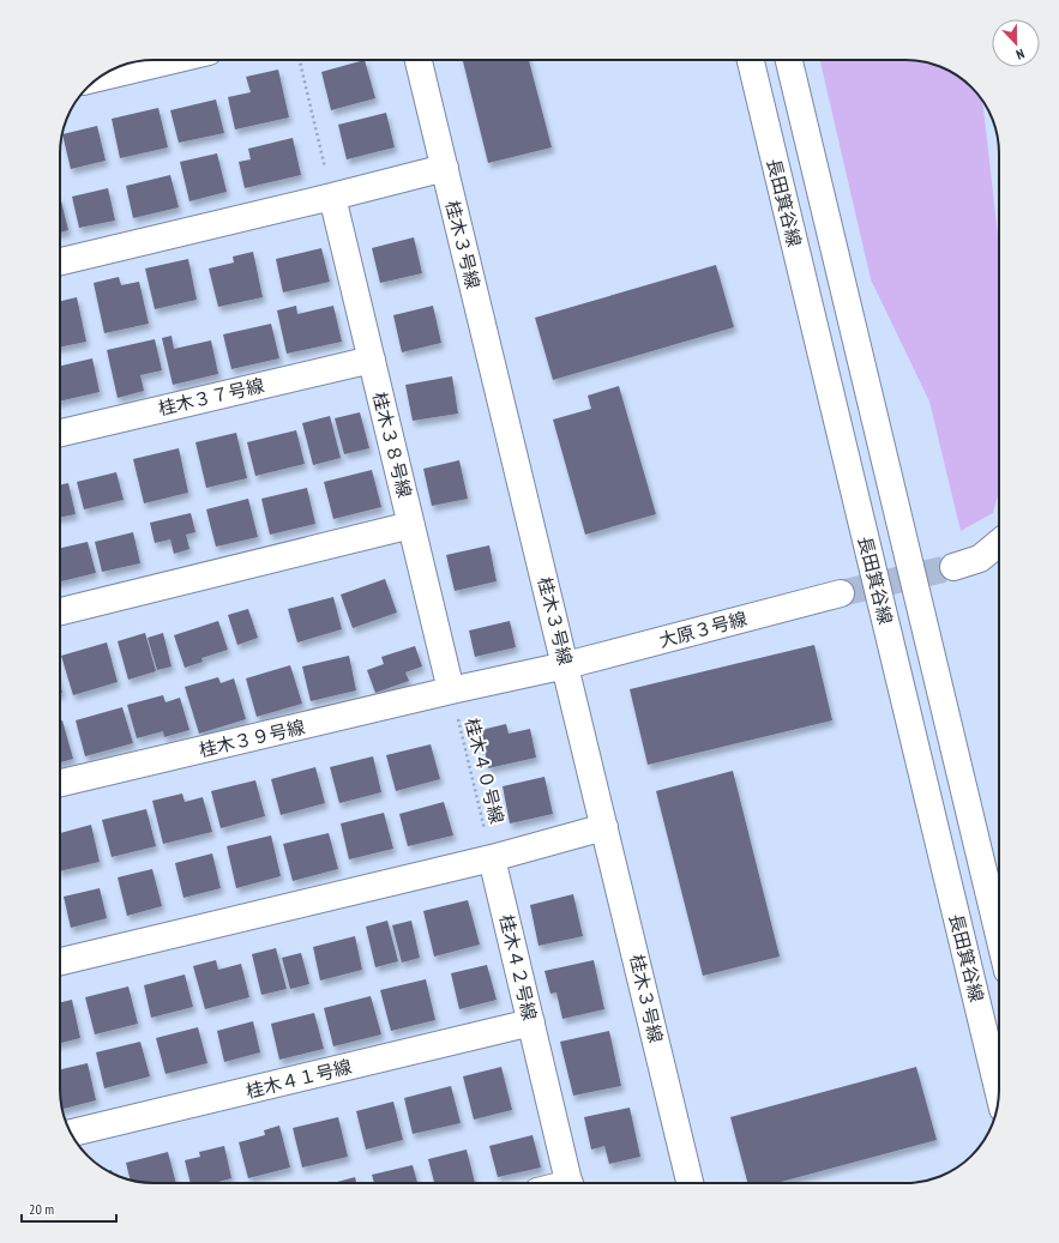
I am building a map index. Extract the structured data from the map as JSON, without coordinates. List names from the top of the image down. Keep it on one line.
{"streets":{"street":["長田箕谷線","桂木３号線","桂木３７号線","桂木３８号線","大原３号線","桂木３９号線","桂木４２号線","桂木４１号線"],"path":["桂木４０号線"]},"crossings":[["桂木３号線","大原３号線"],["桂木３７号線","桂木３８号線"],["桂木３８号線","桂木３９号線"],["桂木３８号線","桂木４０号線"],["桂木３９号線","桂木４０号線"],["桂木４０号線","桂木４２号線"],["桂木４２号線","桂木４１号線"]],"scale_bar":"20 m","north":"bottom"}
